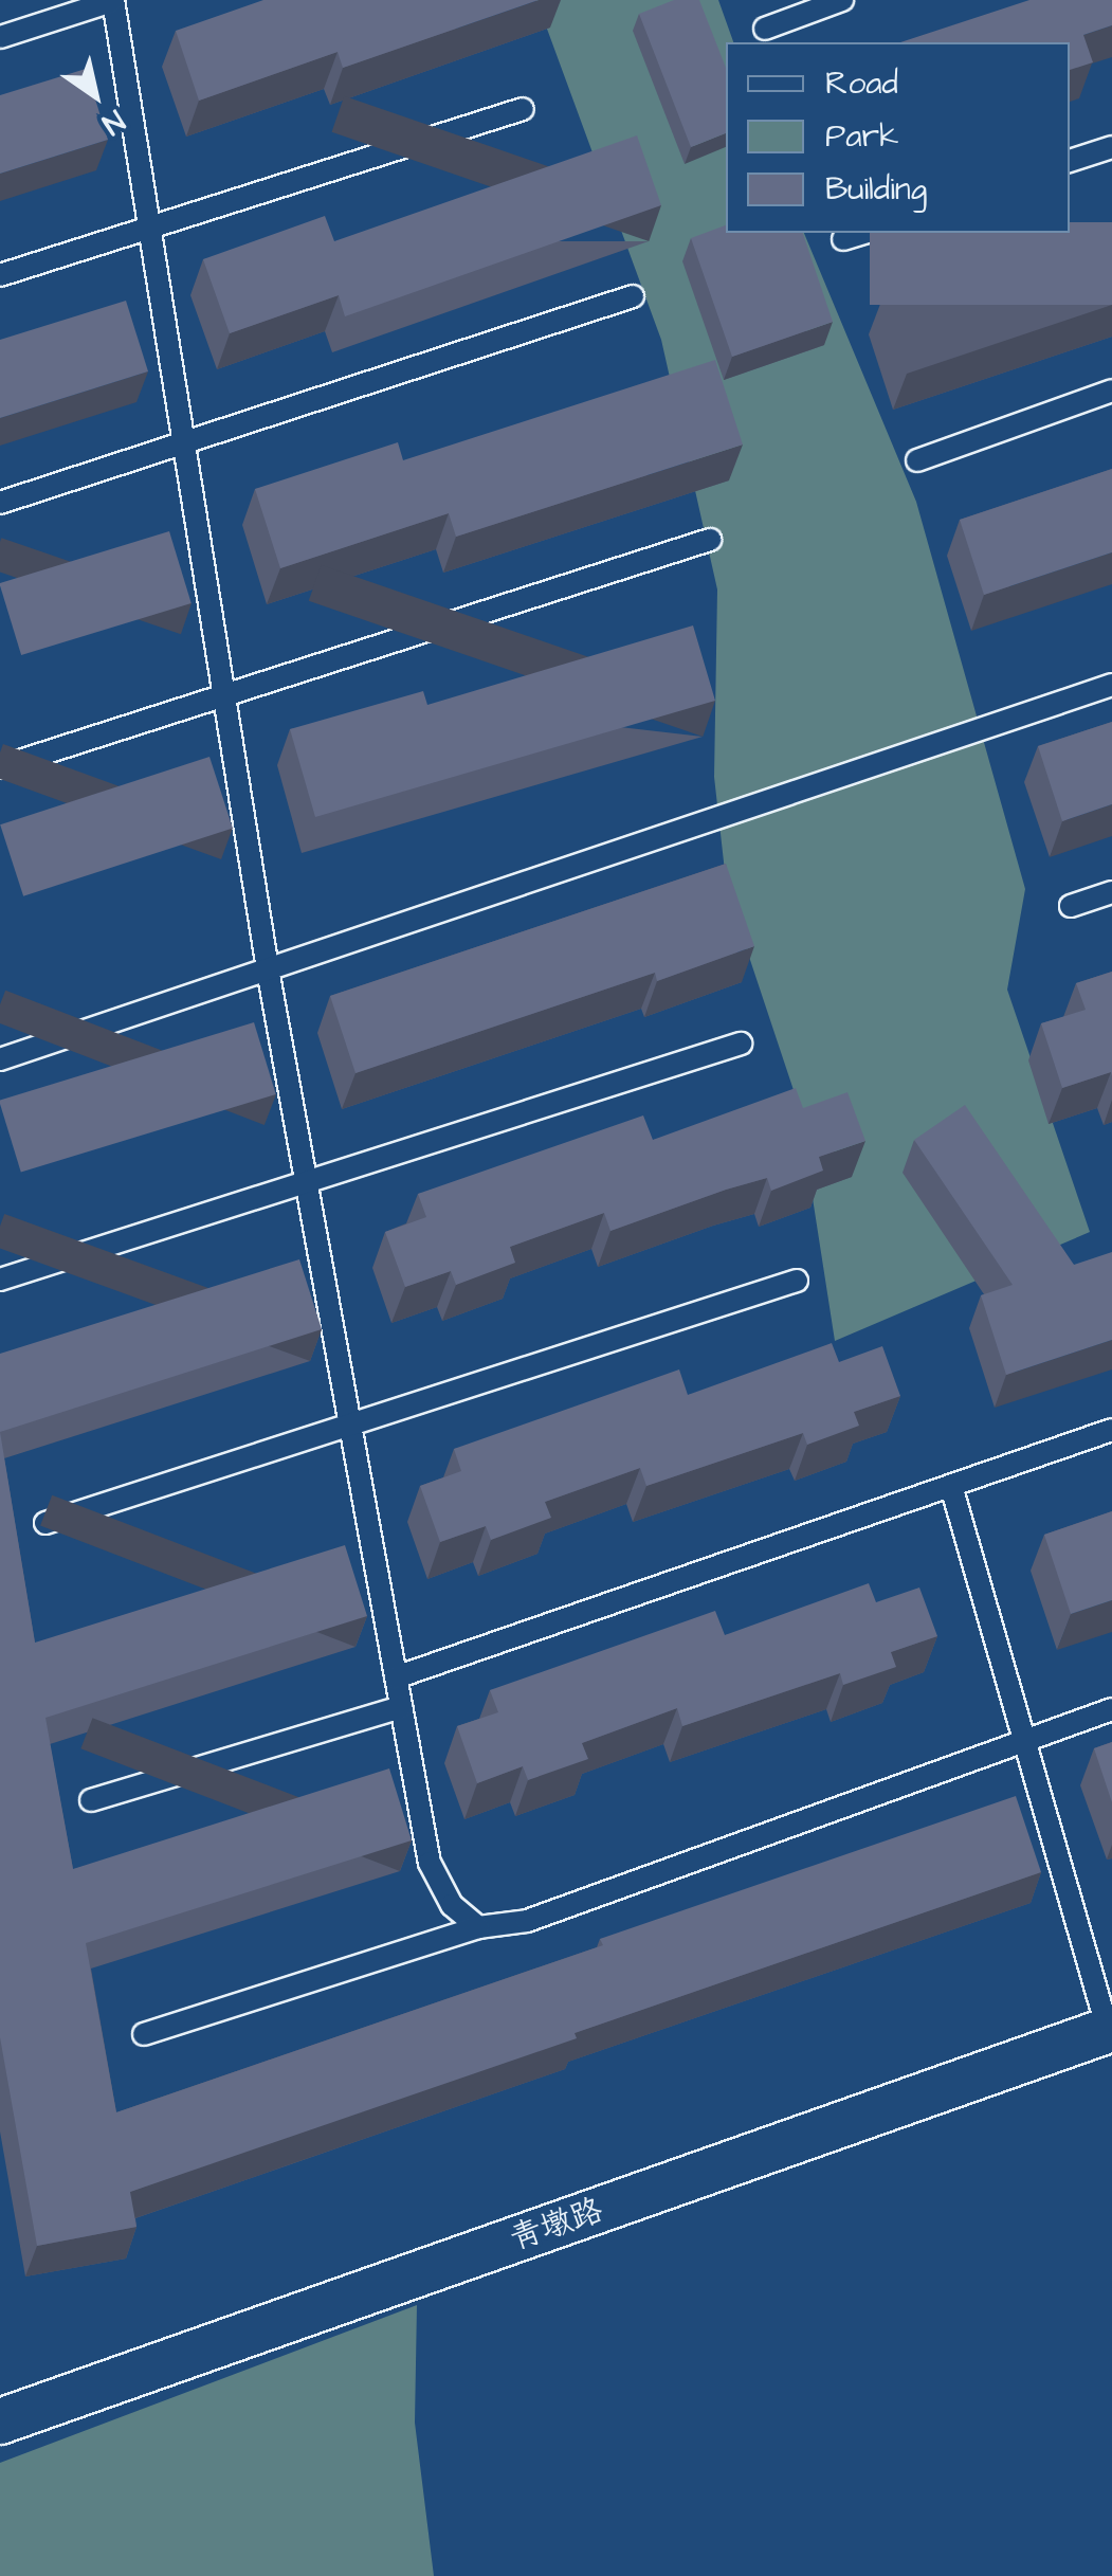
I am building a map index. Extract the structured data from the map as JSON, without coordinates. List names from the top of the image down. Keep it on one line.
{"streets":{"street":["青墩路"]},"legend":["Road","Park","Building"],"north":"bottom right"}
